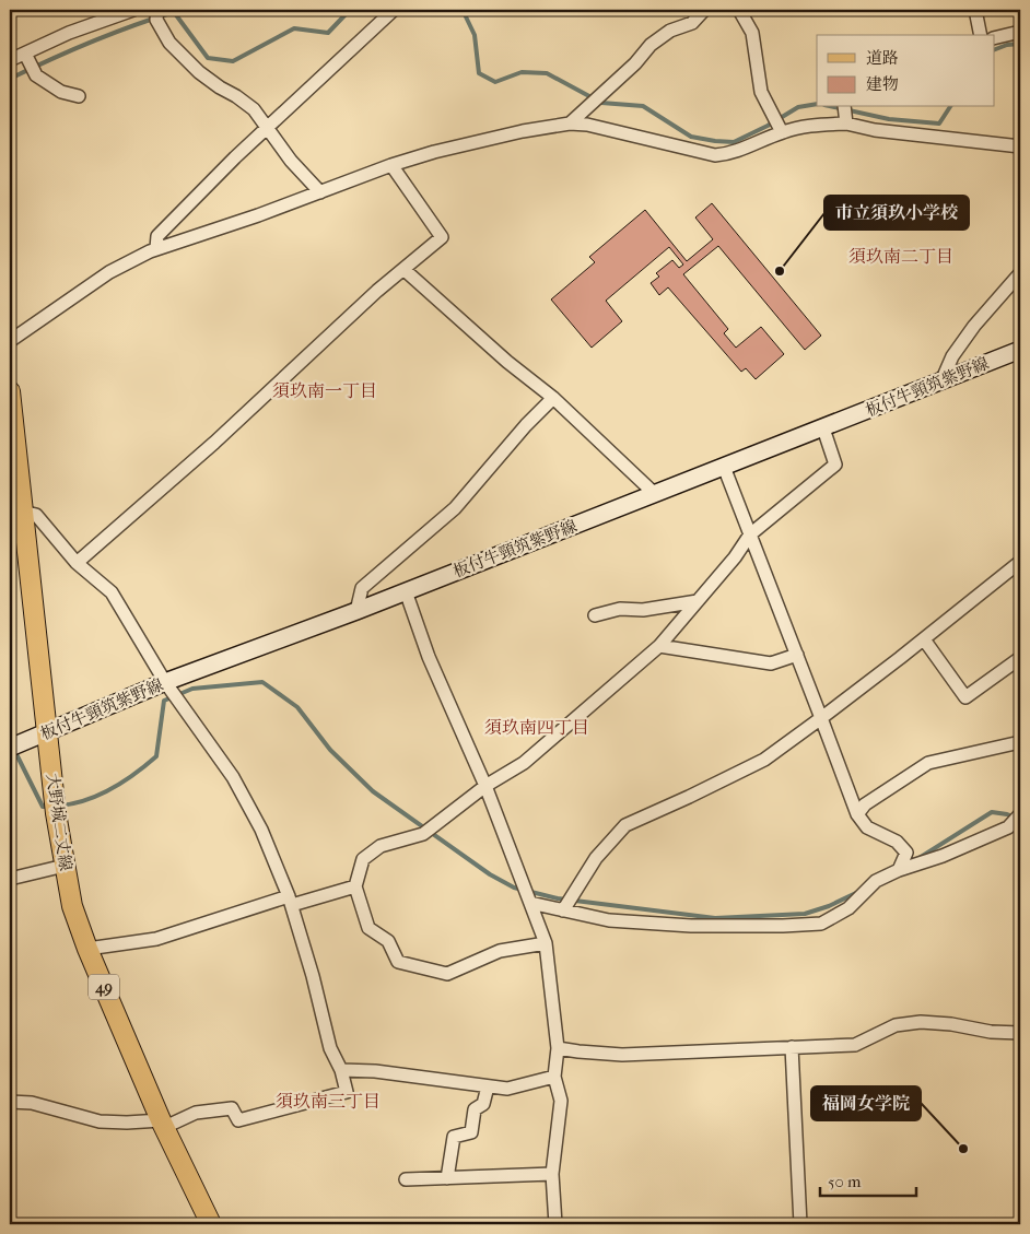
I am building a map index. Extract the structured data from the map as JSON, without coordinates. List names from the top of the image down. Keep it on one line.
{"streets":{"main road":["板付牛頸筑紫野線","大野城二丈線","49"]},"crossings":[["板付牛頸筑紫野線","大野城二丈線"]],"districts":["須玖南二丁目","須玖南一丁目","須玖南四丁目","須玖南三丁目"],"places":["市立須玖小学校","福岡女学院"],"legend":["道路","建物"],"scale_bar":"50 m"}
